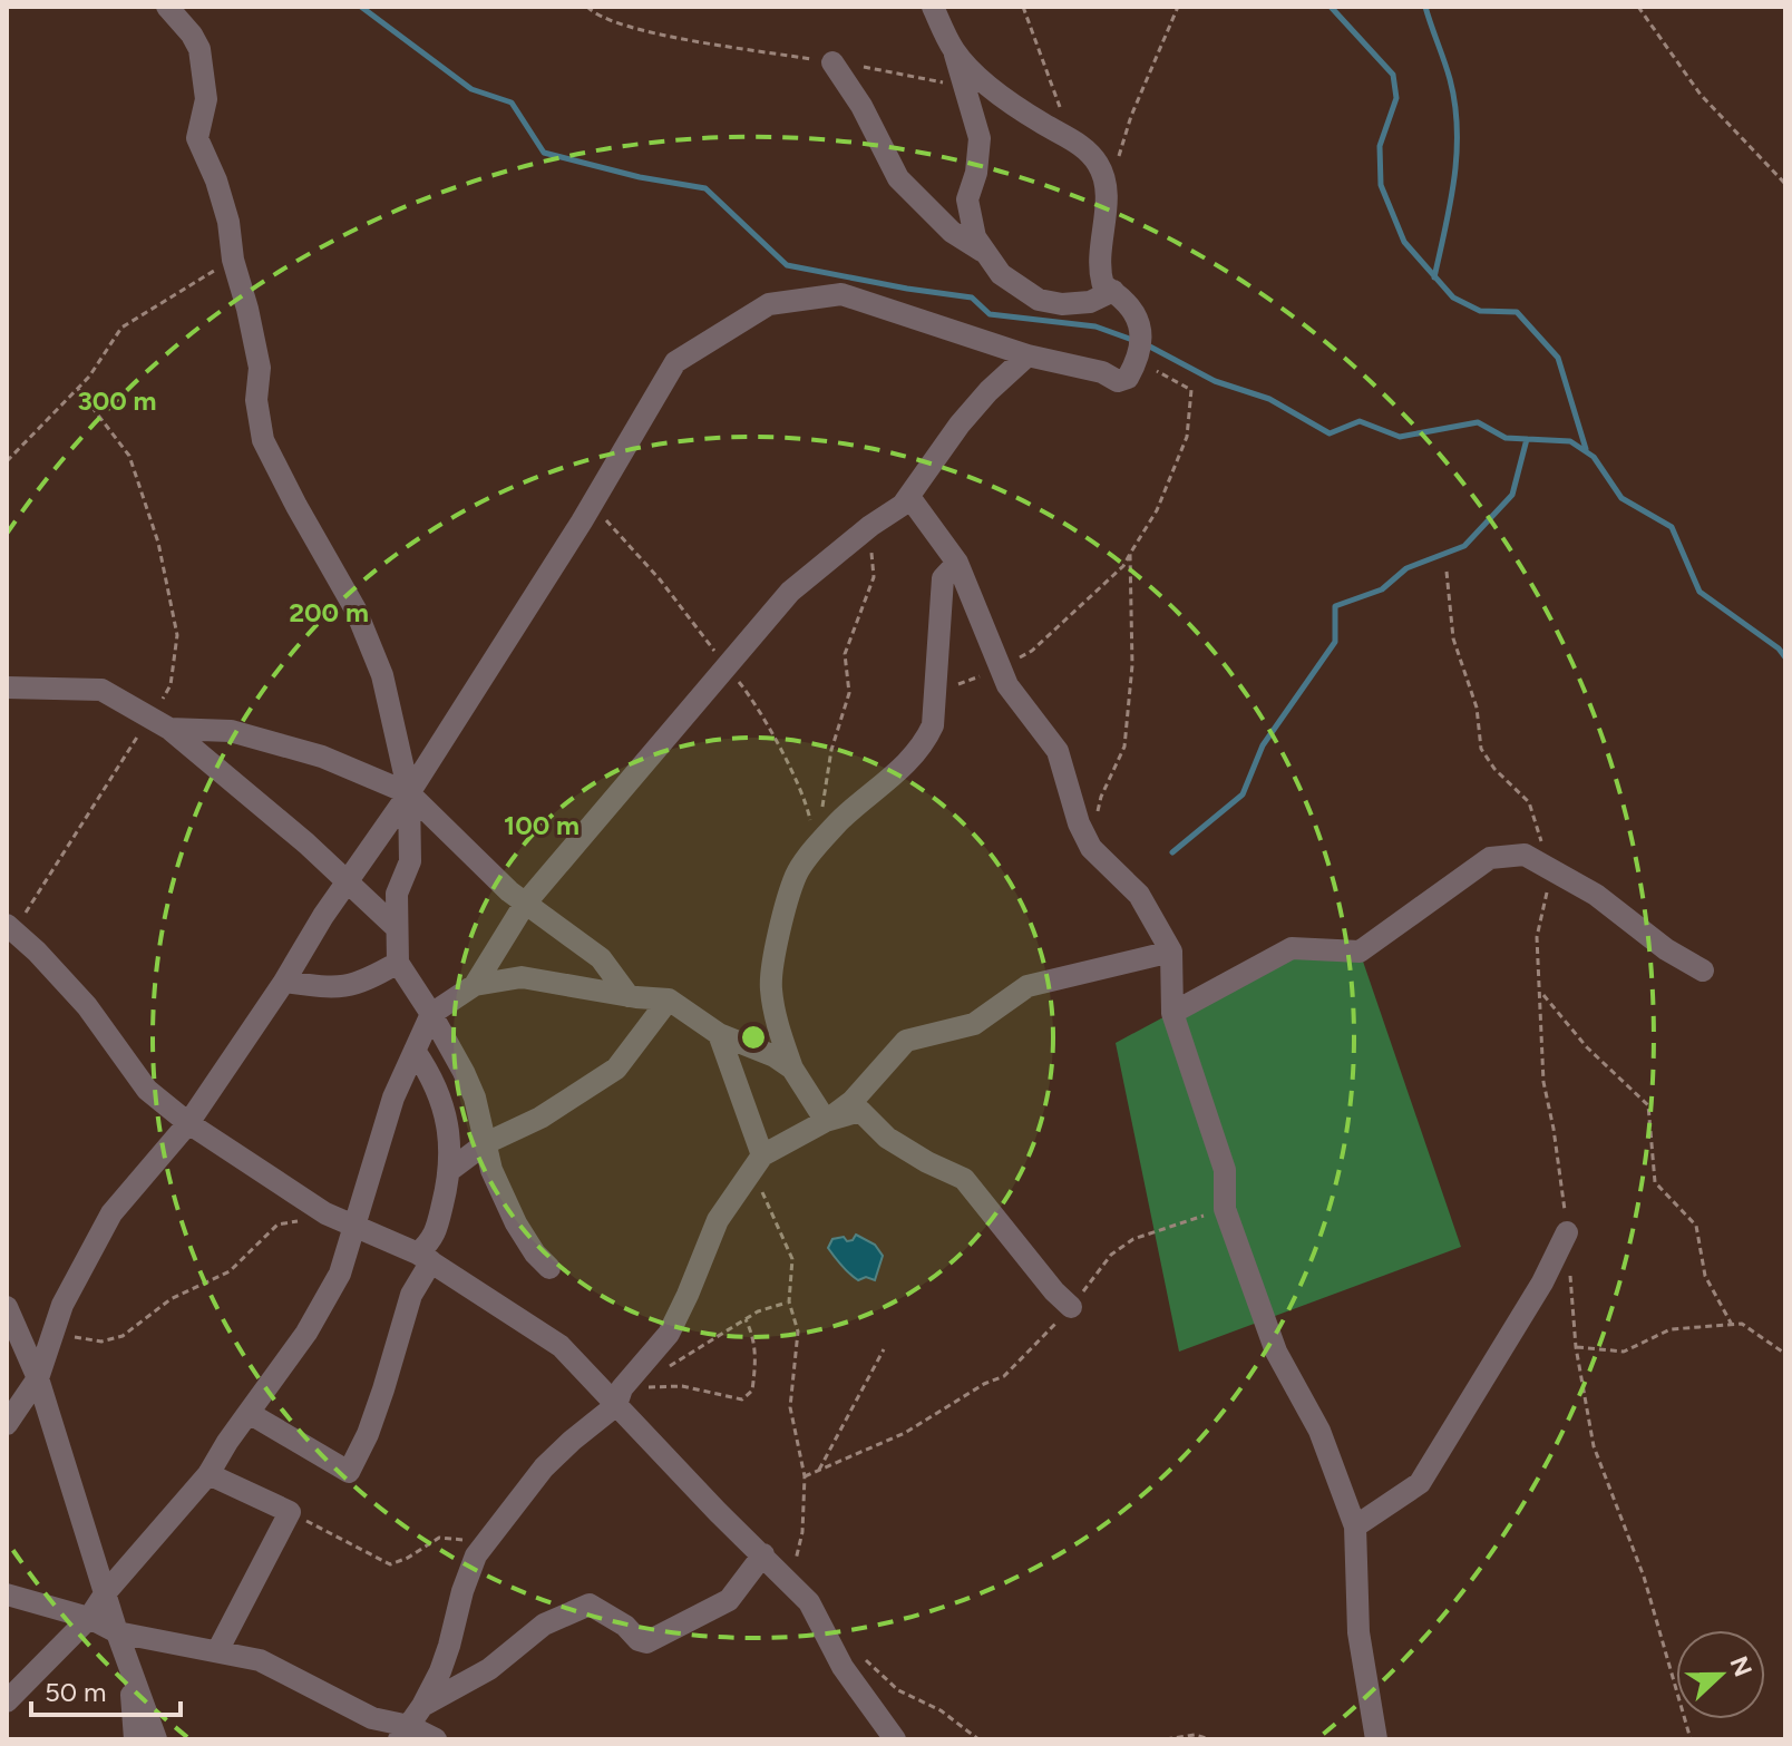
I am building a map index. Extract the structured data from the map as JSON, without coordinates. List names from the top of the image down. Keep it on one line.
{"scale_bar":"50 m","north":"right","rings":["300 m","200 m","100 m"]}
